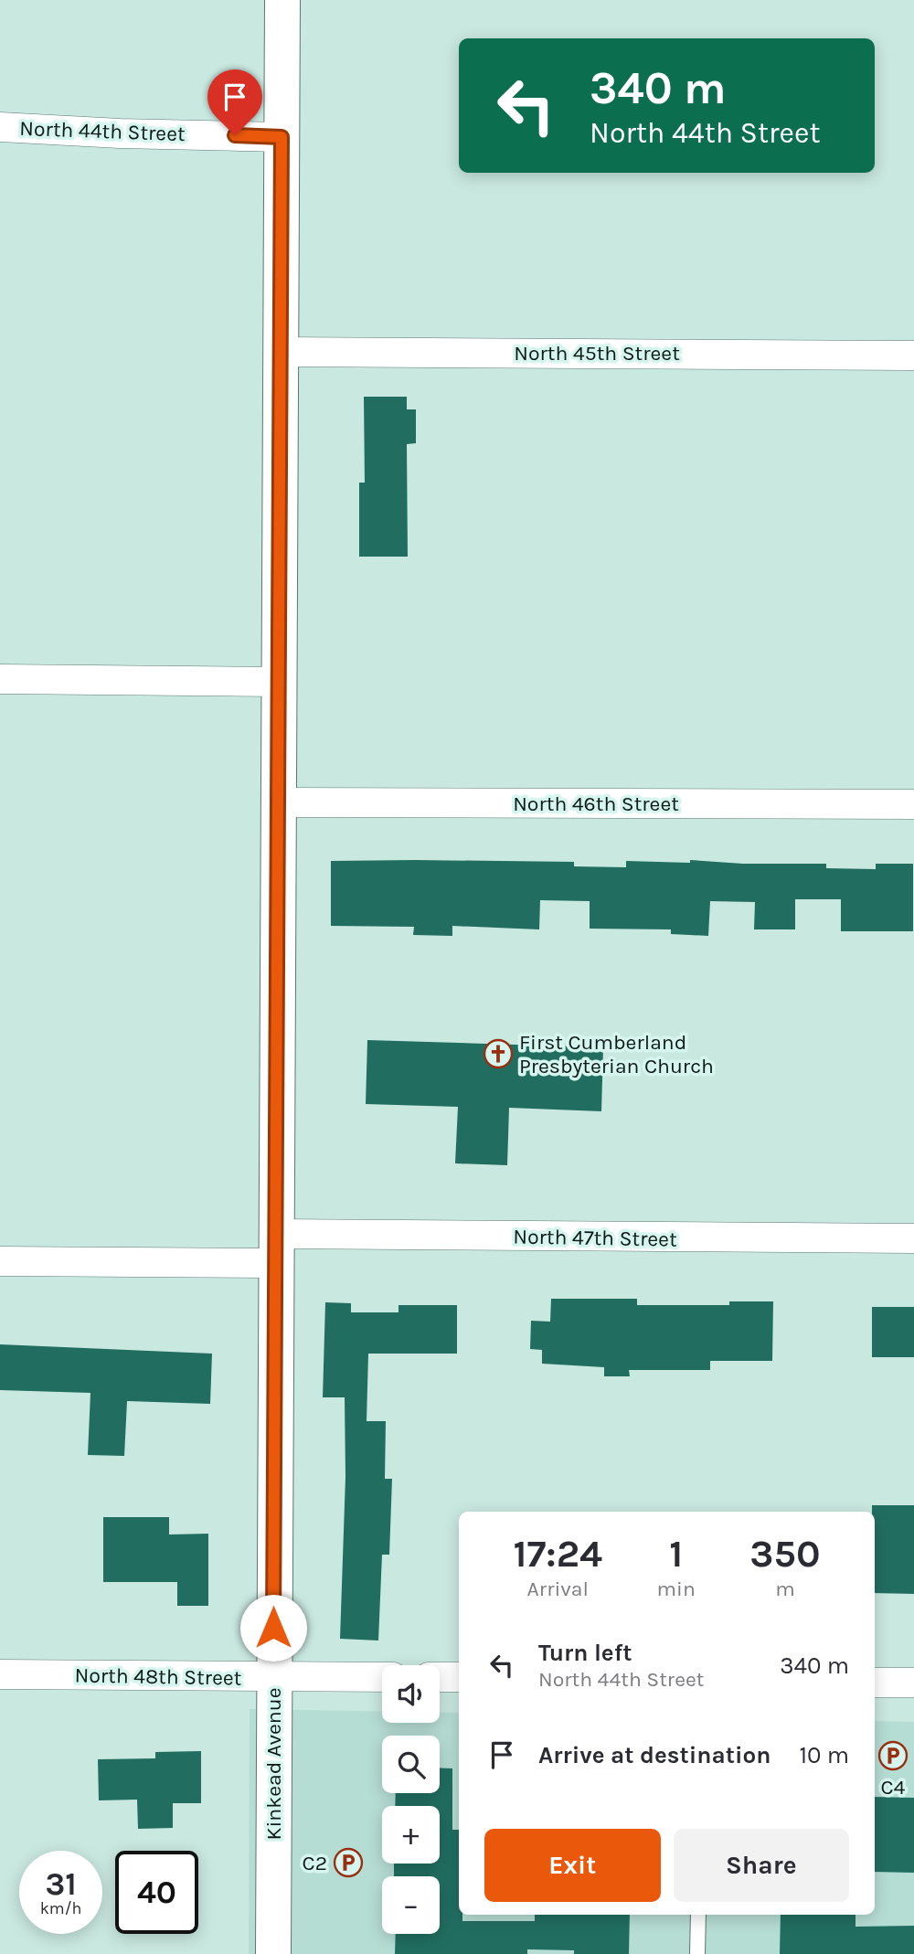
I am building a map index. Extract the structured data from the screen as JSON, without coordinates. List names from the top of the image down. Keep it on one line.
{"streets":{"street":["North 44th Street","North 45th Street","North 46th Street","North 47th Street","North 48th Street","Kinkead Avenue"]},"crossings":[["North 44th Street","Kinkead Avenue"],["North 45th Street","Kinkead Avenue"],["North 46th Street","Kinkead Avenue"],["North 47th Street","Kinkead Avenue"],["North 48th Street","Kinkead Avenue"]],"places":{"church":["First Cumberland Presbyterian Church"],"parking":["C4","C2"]},"page":{"turn":["340 m","North 44th Street"],"eta":["17:24","Arrival","1","min","350","m"],"list":[{"name":"Turn left","note":"North 44th Street","value":"340 m"},{"name":"Arrive at destination","value":"10 m"}],"map_buttons":["+","−"],"buttons":["Exit","Share"],"speed":"31 km/h","limit":"40"}}
